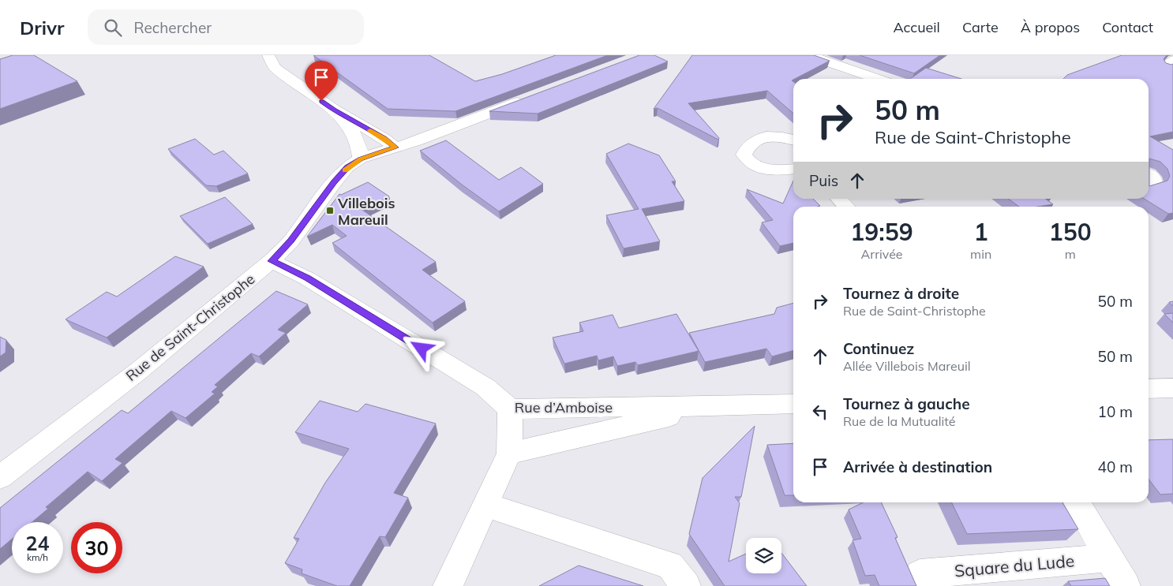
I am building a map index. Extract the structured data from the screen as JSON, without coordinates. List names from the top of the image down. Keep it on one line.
{"streets":{"street":["Rue de Saint-Christophe","Rue d’Amboise","Square du Lude"]},"crossings":[["Rue de Saint-Christophe","Rue d’Amboise"]],"places":{"transit":["Villebois Mareuil"]},"page":{"header":"Drivr","search":"Rechercher","nav":["Accueil","Carte","À propos","Contact"],"turn":["50 m","Rue de Saint-Christophe"],"then":"Puis","eta":["19:59","Arrivée","1","min","150","m"],"list":[{"name":"Tournez à droite","note":"Rue de Saint-Christophe","value":"50 m"},{"name":"Continuez","note":"Allée Villebois Mareuil","value":"50 m"},{"name":"Tournez à gauche","note":"Rue de la Mutualité","value":"10 m"},{"name":"Arrivée à destination","value":"40 m"}],"speed":"24 km/h","limit":"30"}}
